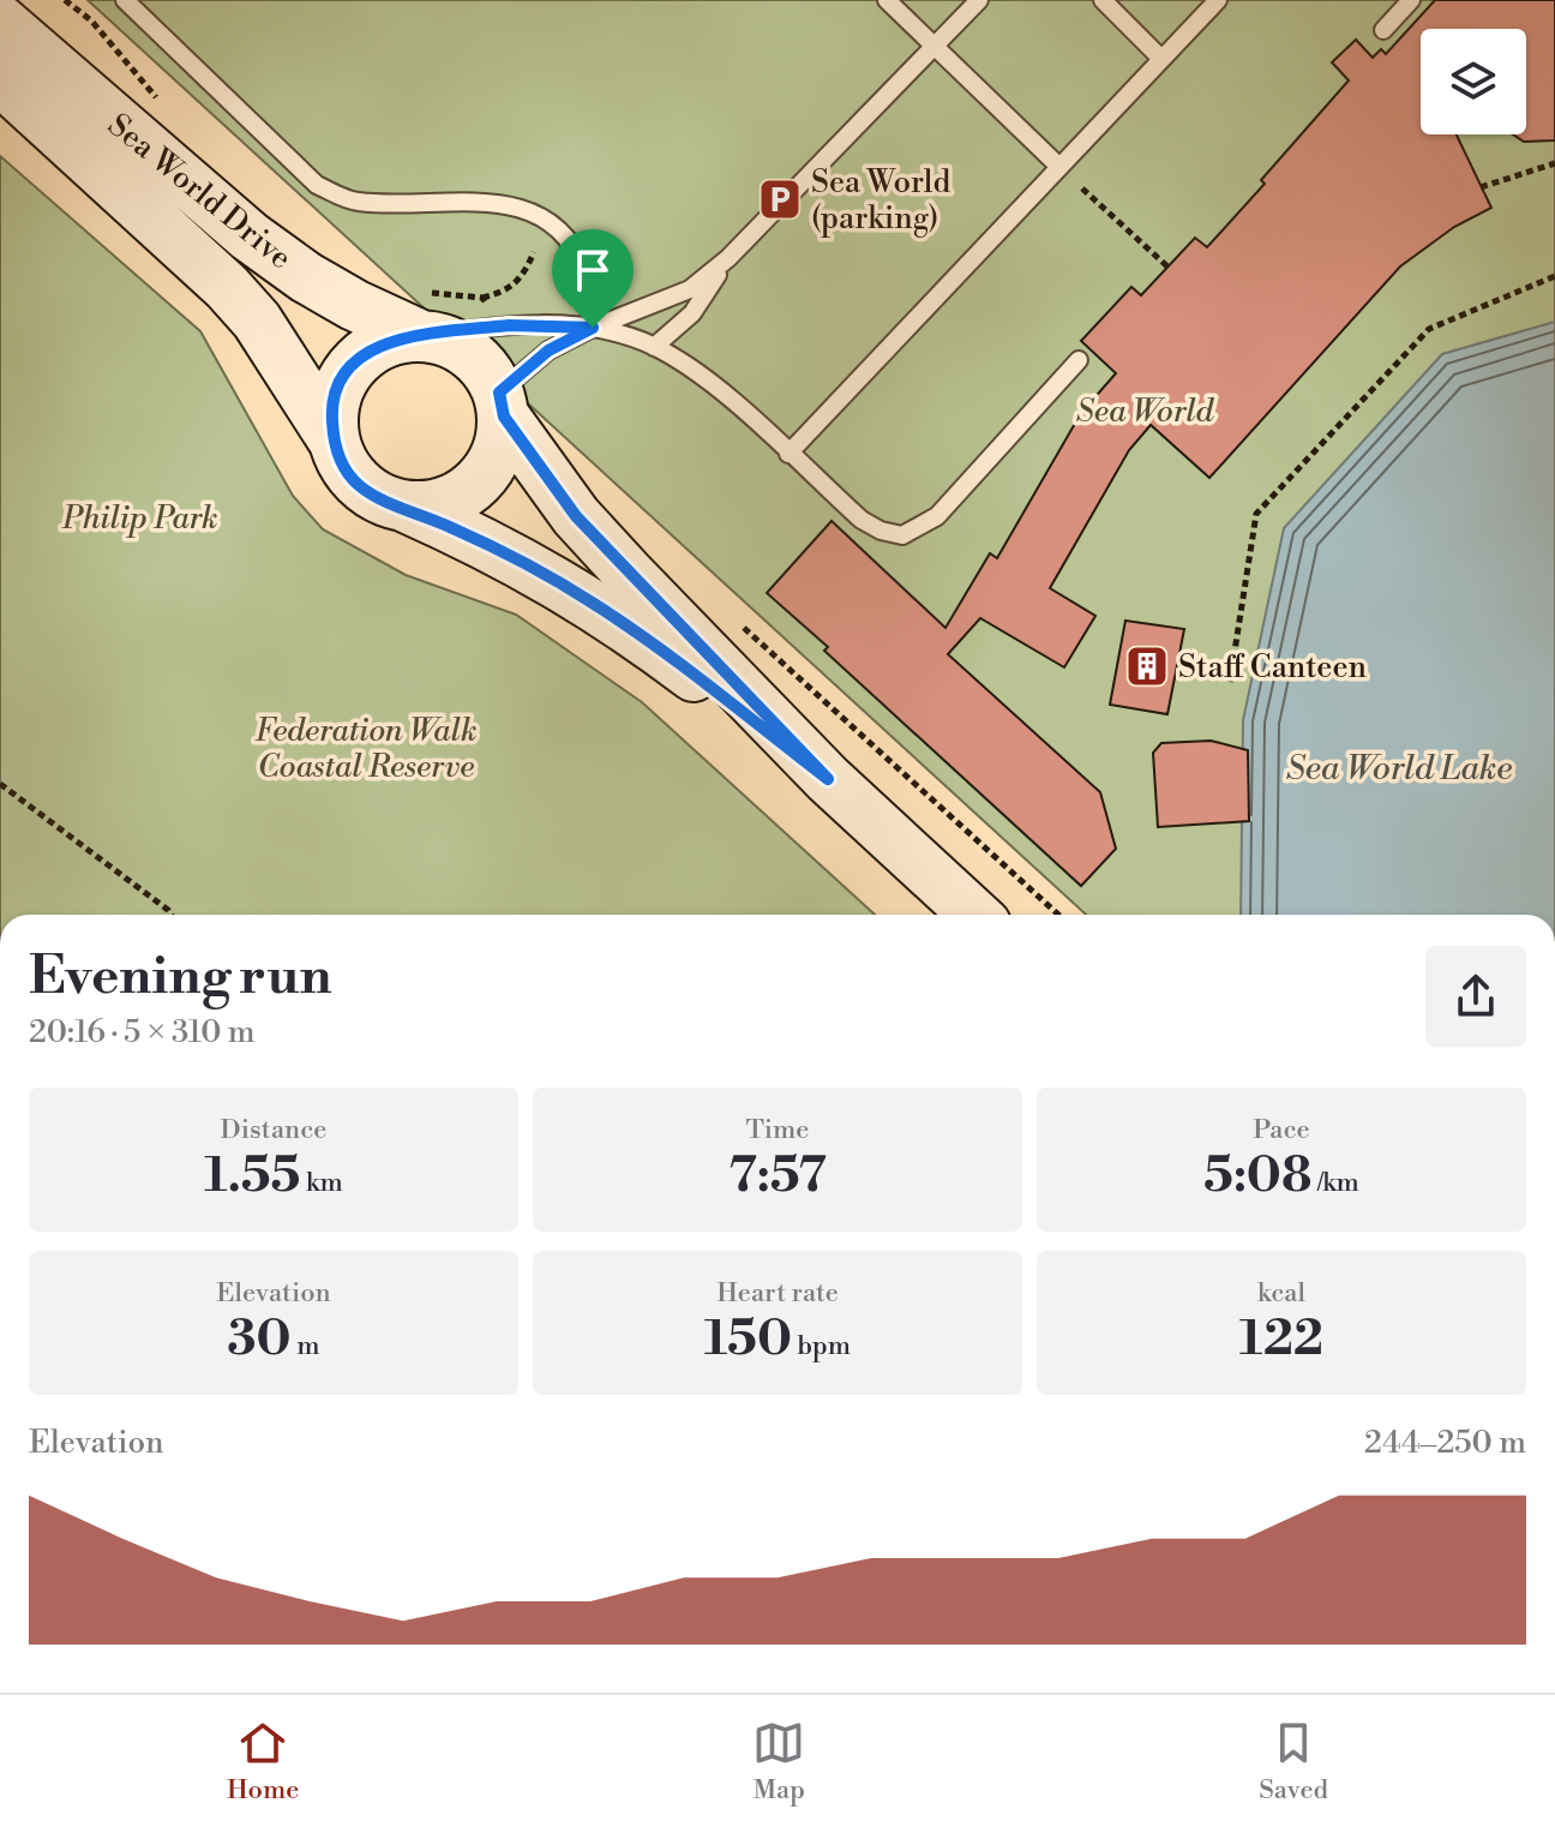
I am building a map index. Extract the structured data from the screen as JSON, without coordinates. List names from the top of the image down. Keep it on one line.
{"streets":{"street":["Sea World Drive"]},"water":["Sea World Lake"],"parks":["Sea World","Philip Park","Federation Walk Coastal Reserve"],"places":{"parking":["Sea World (parking)"],"building":["Staff Canteen"]},"page":{"heading":["Evening run","20:16 · 5 × 310 m"],"stats":[["Distance","1.55 km"],["Time","7:57"],["Pace","5:08 /km"],["Elevation","30 m"],["Heart rate","150 bpm"],["kcal","122"]],"chart":["Elevation","244–250 m"],"tabs":["Home","Map","Saved"]}}
